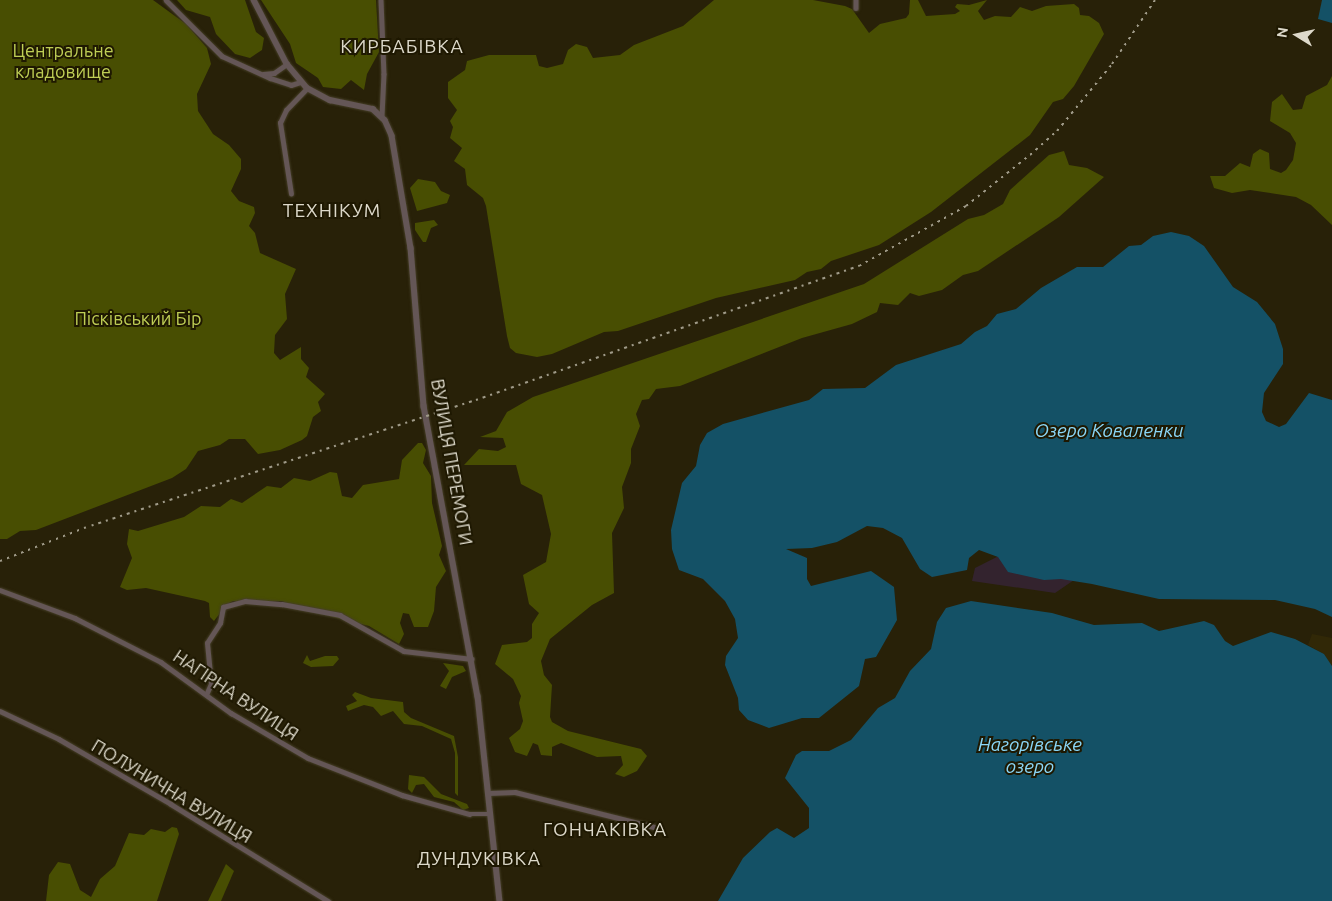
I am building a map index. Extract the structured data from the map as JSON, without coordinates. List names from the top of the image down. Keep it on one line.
{"streets":{"street":["ВУЛИЦЯ ПЕРЕМОГИ","НАГІРНА ВУЛИЦЯ","ПОЛУНИЧНА ВУЛИЦЯ"]},"crossings":[["ВУЛИЦЯ ПЕРЕМОГИ","НАГІРНА ВУЛИЦЯ"]],"districts":["КИРБАБІВКА","ТЕХНІКУМ","ГОНЧАКІВКА","ДУНДУКІВКА"],"water":["Озеро Коваленки","Нагорівське озеро"],"parks":["Центральне кладовище","Пісківський Бір"],"north":"left"}
